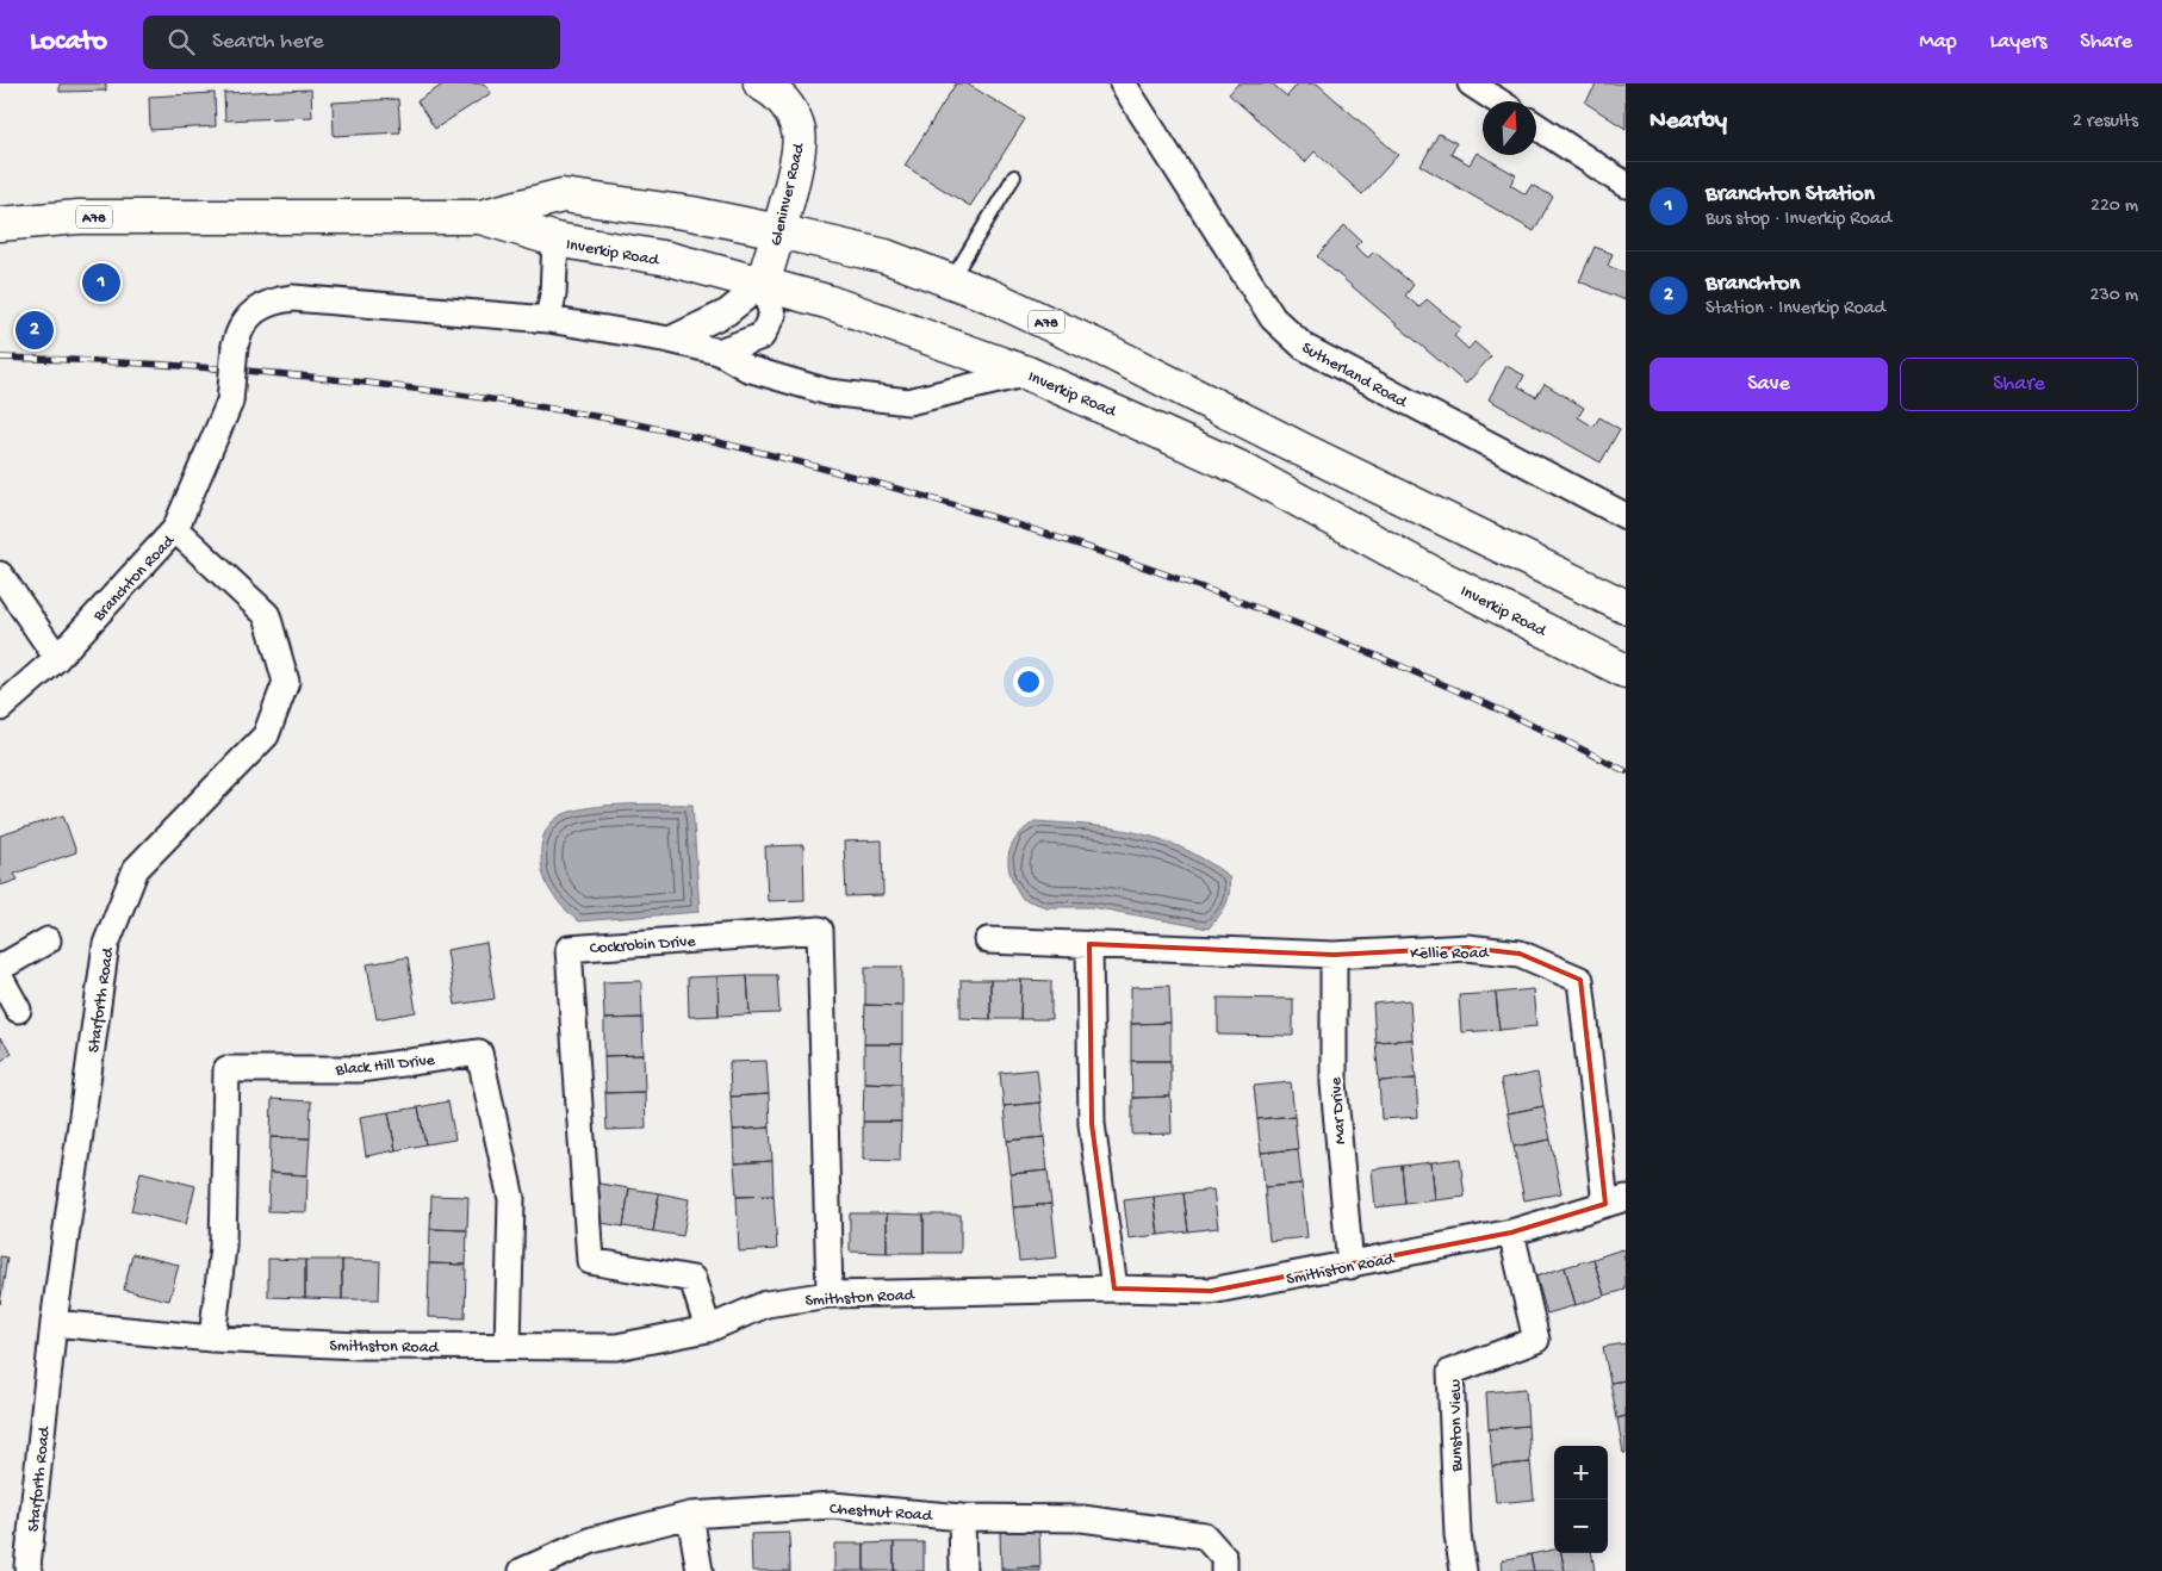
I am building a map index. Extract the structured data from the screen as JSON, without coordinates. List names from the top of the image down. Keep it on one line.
{"streets":{"main road":["Gleninver Road","A78","Inverkip Road"],"street":["Sutherland Road","Branchton Road","Cockrobin Drive","Kellie Road","Starforth Road","Black Hill Drive","Mar Drive","Smithston Road","Bunston View","Chestnut Road"]},"crossings":[["Gleninver Road","Inverkip Road"],["Branchton Road","Starforth Road"],["Cockrobin Drive","Smithston Road"],["Kellie Road","Mar Drive"],["Kellie Road","Smithston Road"],["Starforth Road","Smithston Road"],["Black Hill Drive","Smithston Road"],["Mar Drive","Smithston Road"],["Smithston Road","Bunston View"]],"north":"top","page":{"header":"Locato","search":"Search here","nav":["Map","Layers","Share"],"heading":["Nearby","2 results"],"list":[{"mark":"1","name":"Branchton Station","note":"Bus stop · Inverkip Road","value":"220 m"},{"mark":"2","name":"Branchton","note":"Station · Inverkip Road","value":"230 m"}],"pins":["1","2"],"buttons":["Save","Share"],"map_buttons":["+","−"]}}
